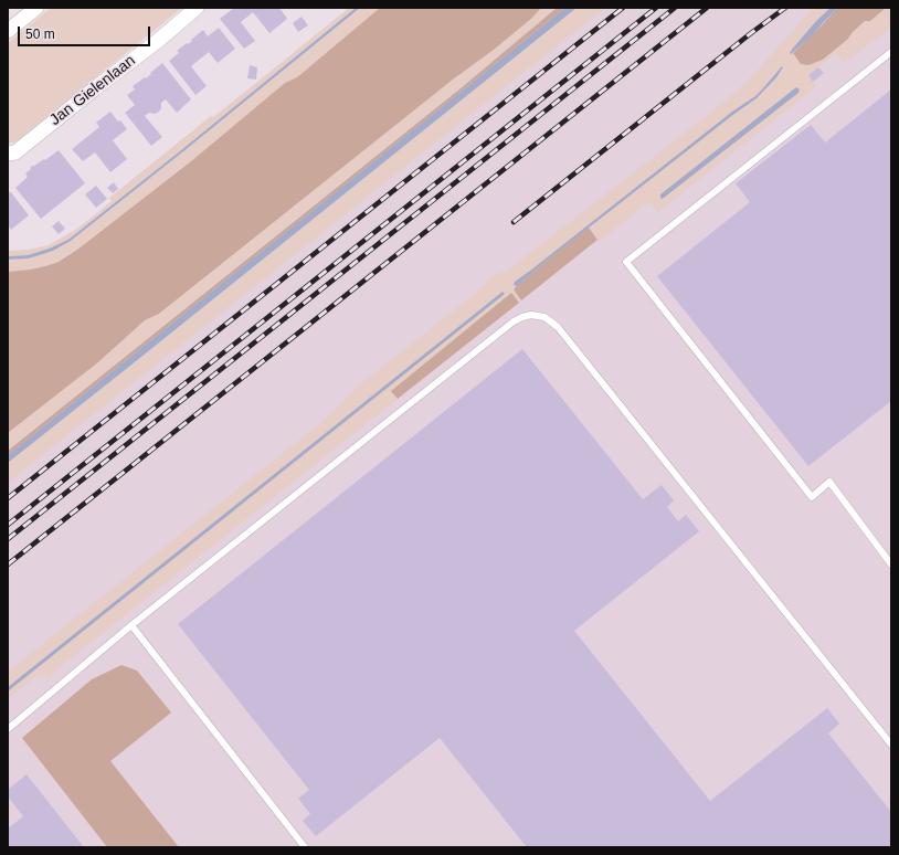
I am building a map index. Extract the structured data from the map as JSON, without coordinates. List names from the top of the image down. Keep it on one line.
{"streets":{"street":["Jan Gielenlaan"]},"scale_bar":"50 m"}
